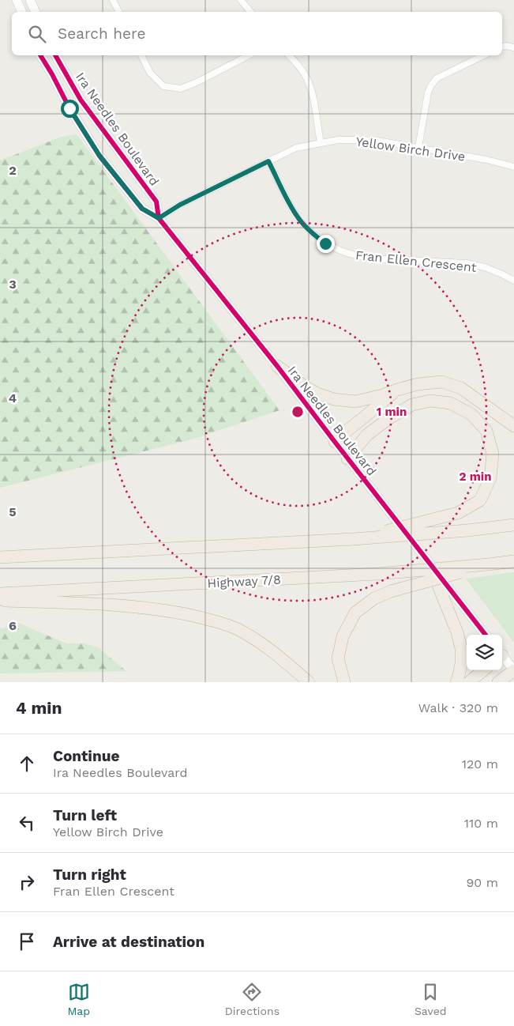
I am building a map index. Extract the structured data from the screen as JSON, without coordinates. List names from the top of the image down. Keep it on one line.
{"streets":{"highway":["Highway 7/8"],"main road":["Ira Needles Boulevard"],"street":["Yellow Birch Drive","Fran Ellen Crescent"]},"crossings":[["Ira Needles Boulevard","Yellow Birch Drive"],["Yellow Birch Drive","Fran Ellen Crescent"]],"page":{"search":"Search here","heading":["4 min","Walk · 320 m"],"list":[["Continue","Ira Needles Boulevard","120 m"],["Turn left","Yellow Birch Drive","110 m"],["Turn right","Fran Ellen Crescent","90 m"],"Arrive at destination"],"nav":["Map","Directions","Saved"]},"grid":{"rows":["2","3","4","5","6"]},"rings":["1 min","2 min"]}
